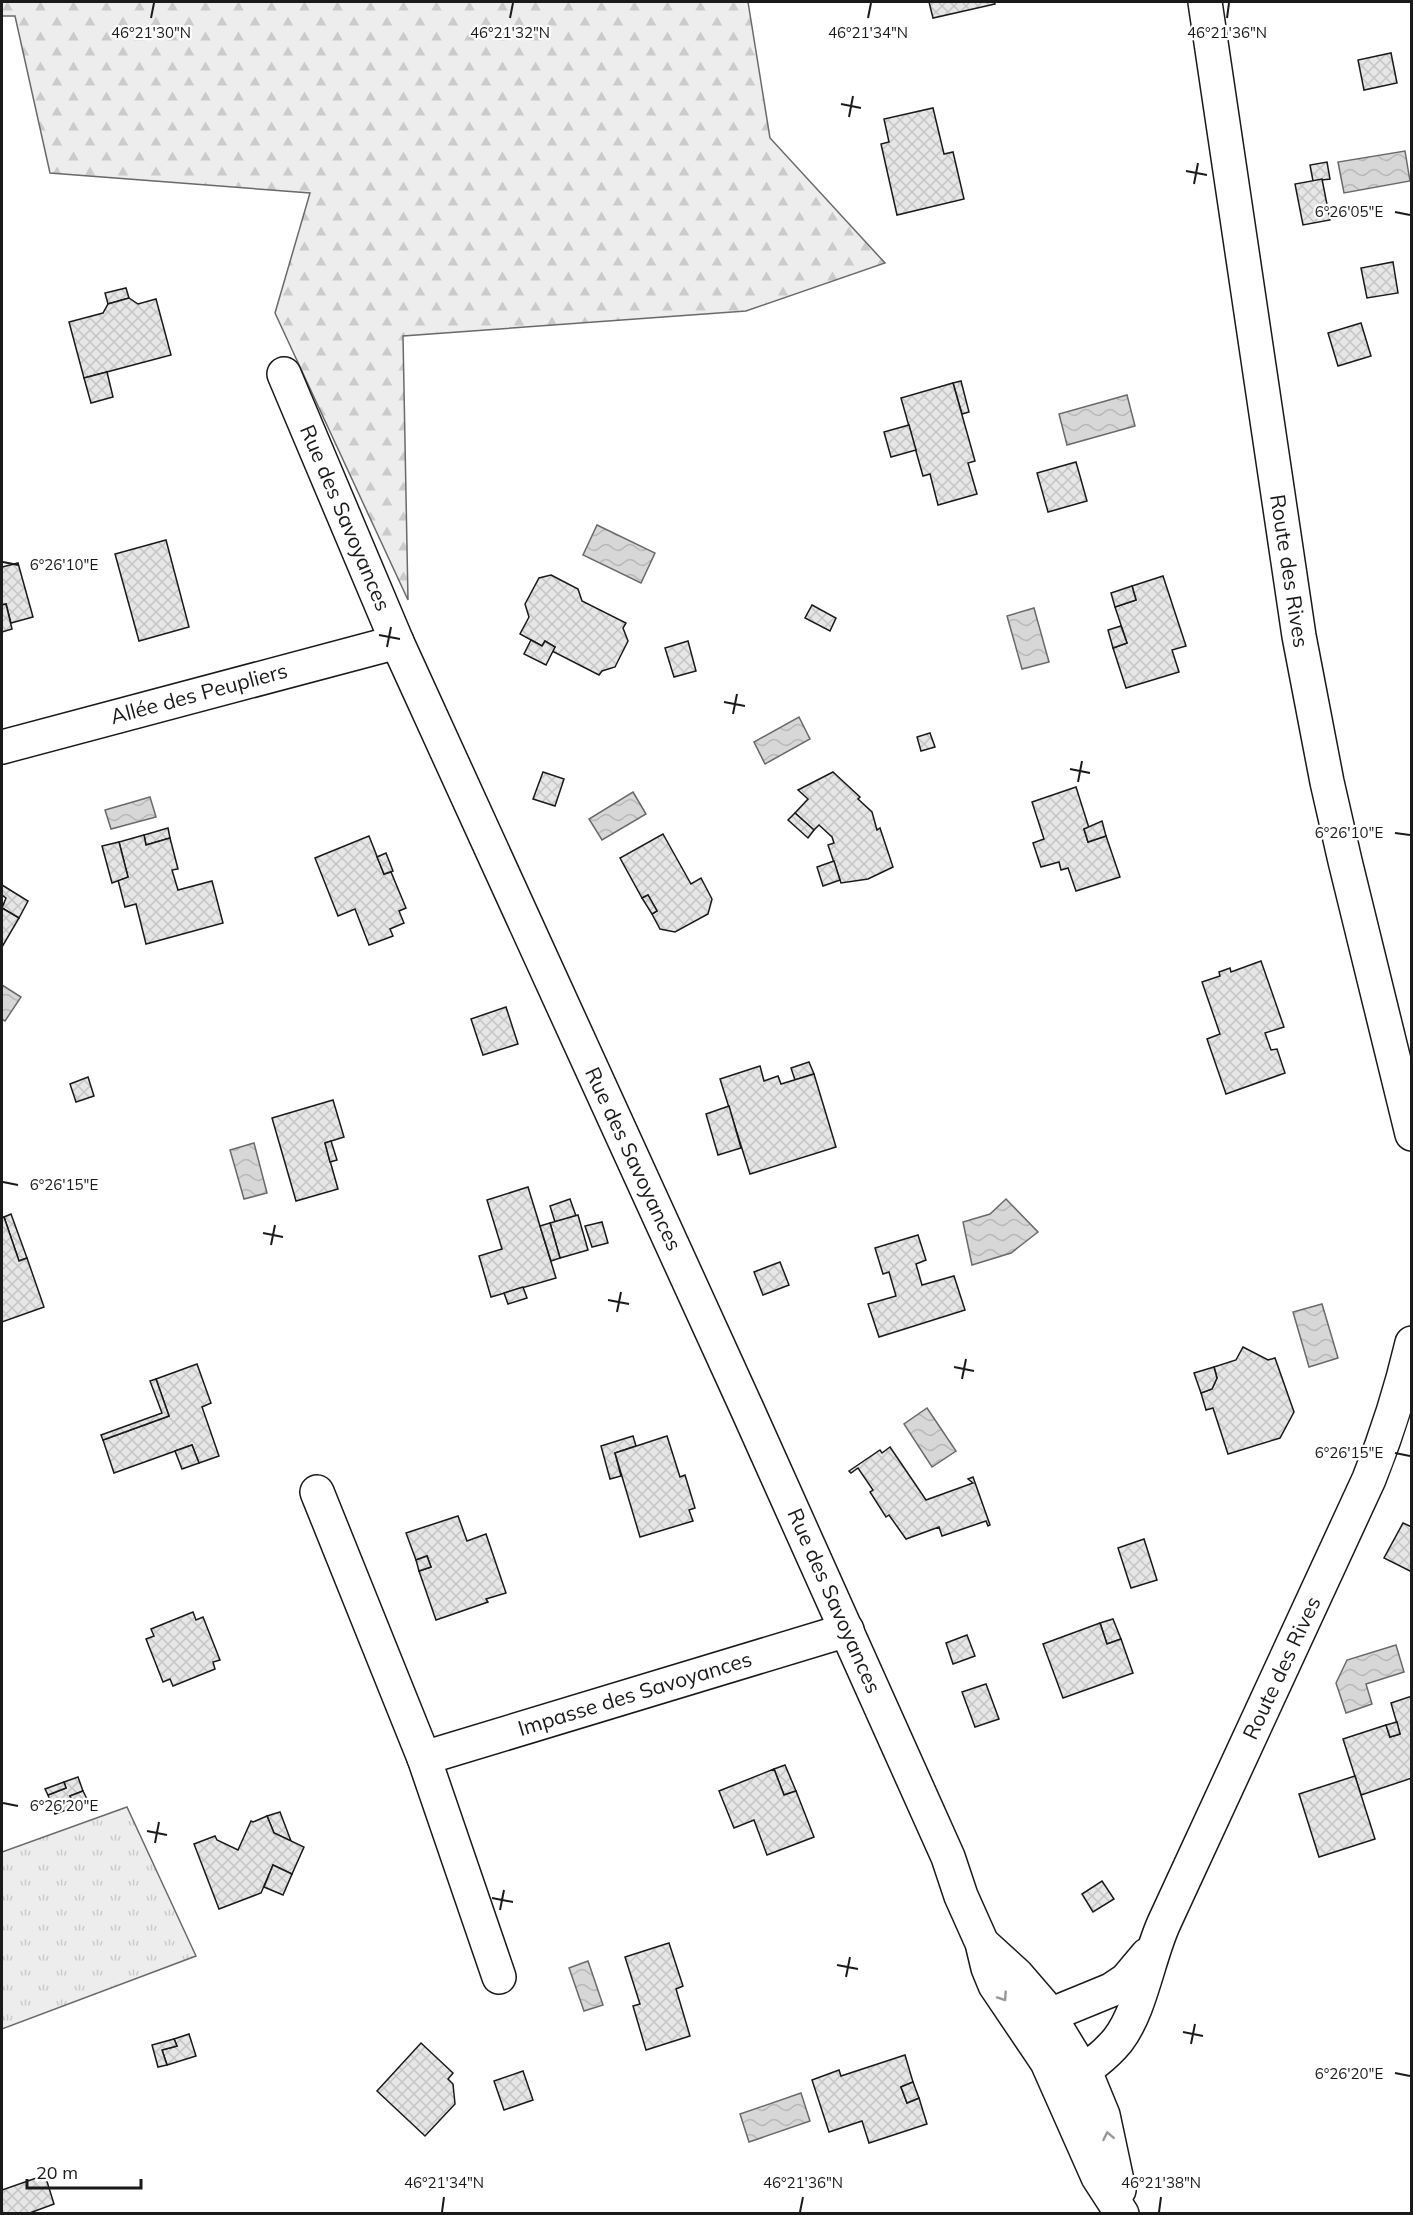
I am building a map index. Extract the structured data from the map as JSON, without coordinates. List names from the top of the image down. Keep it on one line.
{"streets":{"street":["Rue des Savoyances","Route des Rives","Allée des Peupliers","Impasse des Savoyances"]},"crossings":[["Rue des Savoyances","Route des Rives"],["Rue des Savoyances","Allée des Peupliers"],["Rue des Savoyances","Impasse des Savoyances"]],"scale_bar":"20 m","coordinates":["46°21'32\"N","46°21'34\"N","46°21'36\"N","46°21'30\"N","6°26'05\"E","6°26'10\"E","6°26'15\"E","6°26'20\"E","46°21'38\"N"]}
